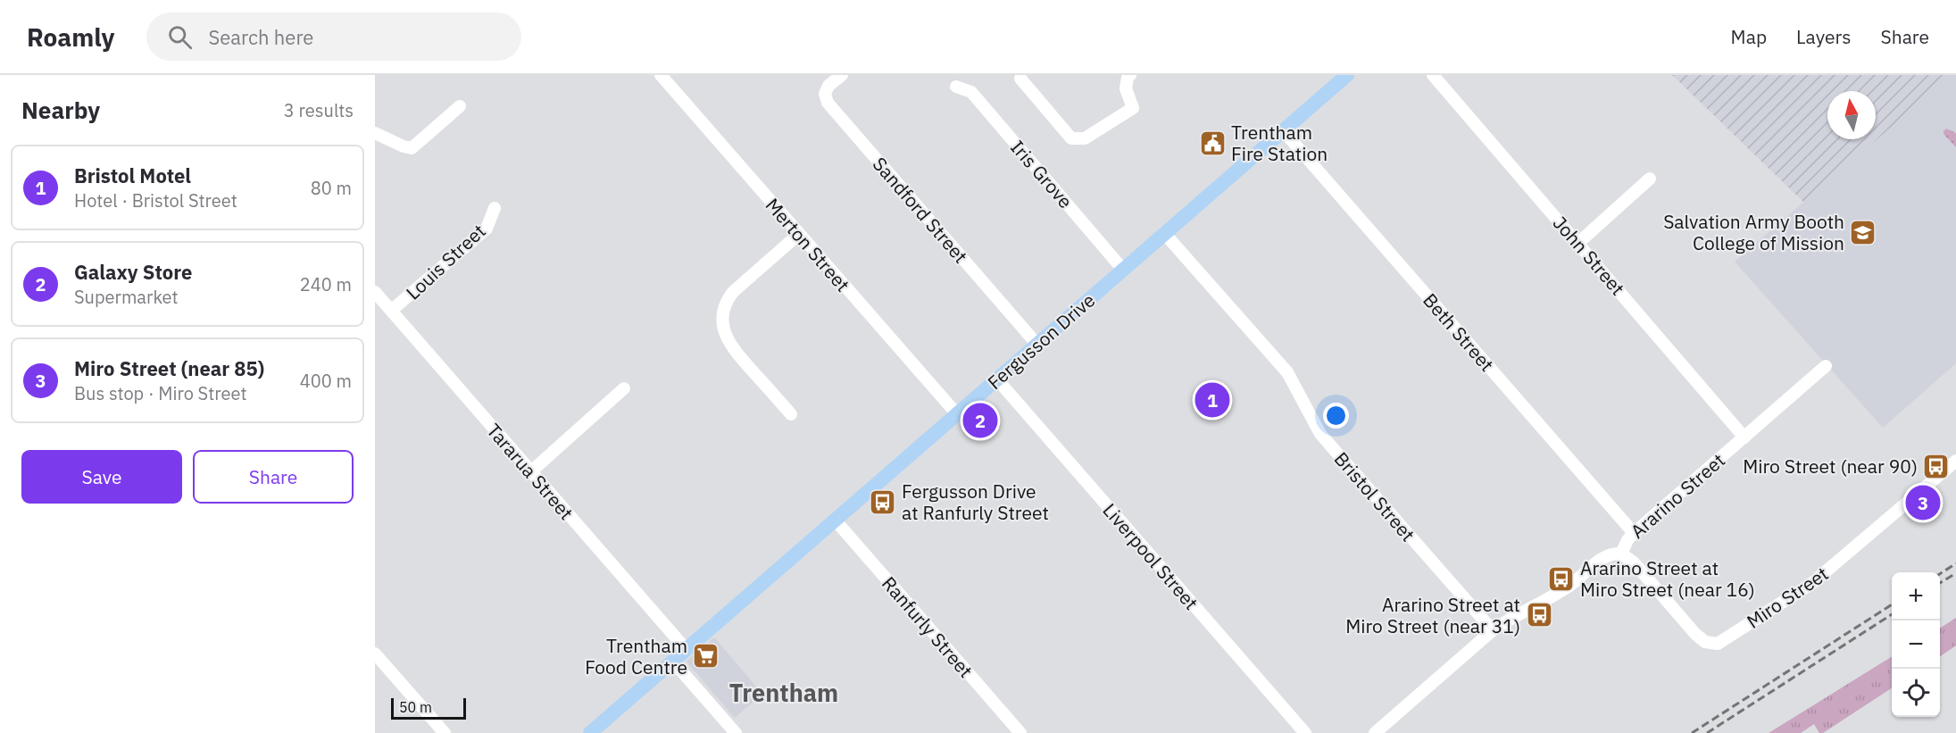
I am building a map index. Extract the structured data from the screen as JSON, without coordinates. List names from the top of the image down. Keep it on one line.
{"streets":{"main road":["Fergusson Drive"],"street":["Iris Grove","Sandford Street","Merton Street","John Street","Louis Street","Beth Street","Tararua Street","Ararino Street","Bristol Street","Liverpool Street","Miro Street","Ranfurly Street"]},"crossings":[["Iris Grove","Fergusson Drive"],["Sandford Street","Fergusson Drive"],["Merton Street","Fergusson Drive"],["John Street","Ararino Street"],["Louis Street","Tararua Street"],["Beth Street","Fergusson Drive"],["Beth Street","Ararino Street"],["Fergusson Drive","Tararua Street"],["Fergusson Drive","Bristol Street"],["Fergusson Drive","Liverpool Street"],["Fergusson Drive","Ranfurly Street"],["Ararino Street","Bristol Street"],["Ararino Street","Miro Street"]],"districts":["Trentham"],"places":{"public building":["Trentham Fire Station"],"school or university":["Salvation Army Booth College of Mission"],"bus stop":["Miro Street (near 90)","Fergusson Drive at Ranfurly Street","Ararino Street at Miro Street (near 16)","Ararino Street at Miro Street (near 31)"],"supermarket":["Trentham Food Centre"]},"scale_bar":"50 m","north":"top","page":{"header":"Roamly","search":"Search here","nav":["Map","Layers","Share"],"heading":["Nearby","3 results"],"list":[{"mark":"1","name":"Bristol Motel","note":"Hotel · Bristol Street","value":"80 m"},{"mark":"2","name":"Galaxy Store","note":"Supermarket","value":"240 m"},{"mark":"3","name":"Miro Street (near 85)","note":"Bus stop · Miro Street","value":"400 m"}],"pins":["1","2","3"],"buttons":["Save","Share"],"map_buttons":["+","−"],"scale":"50 m"}}
